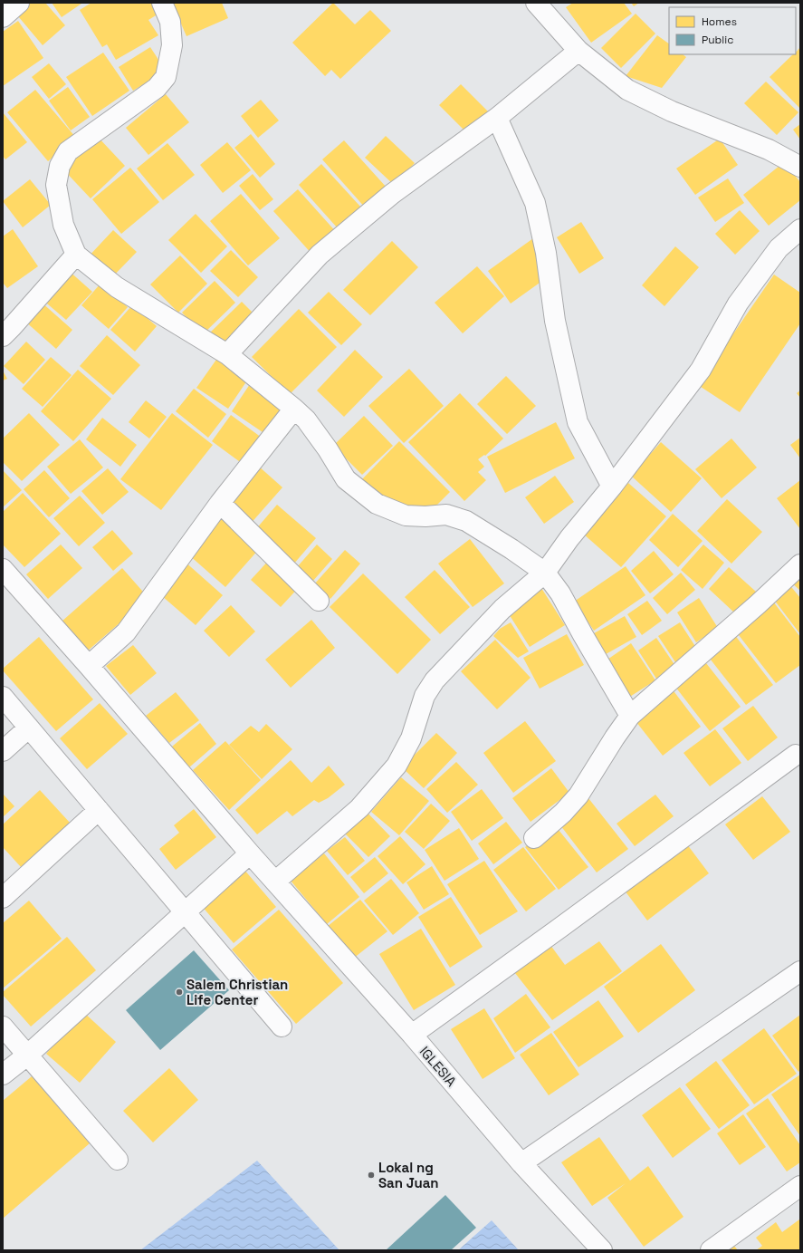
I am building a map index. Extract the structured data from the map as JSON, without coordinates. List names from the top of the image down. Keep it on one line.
{"streets":{"street":["IGLESIA"]},"places":["Salem Christian Life Center","Lokal ng San Juan"],"legend":["Homes","Public"]}
